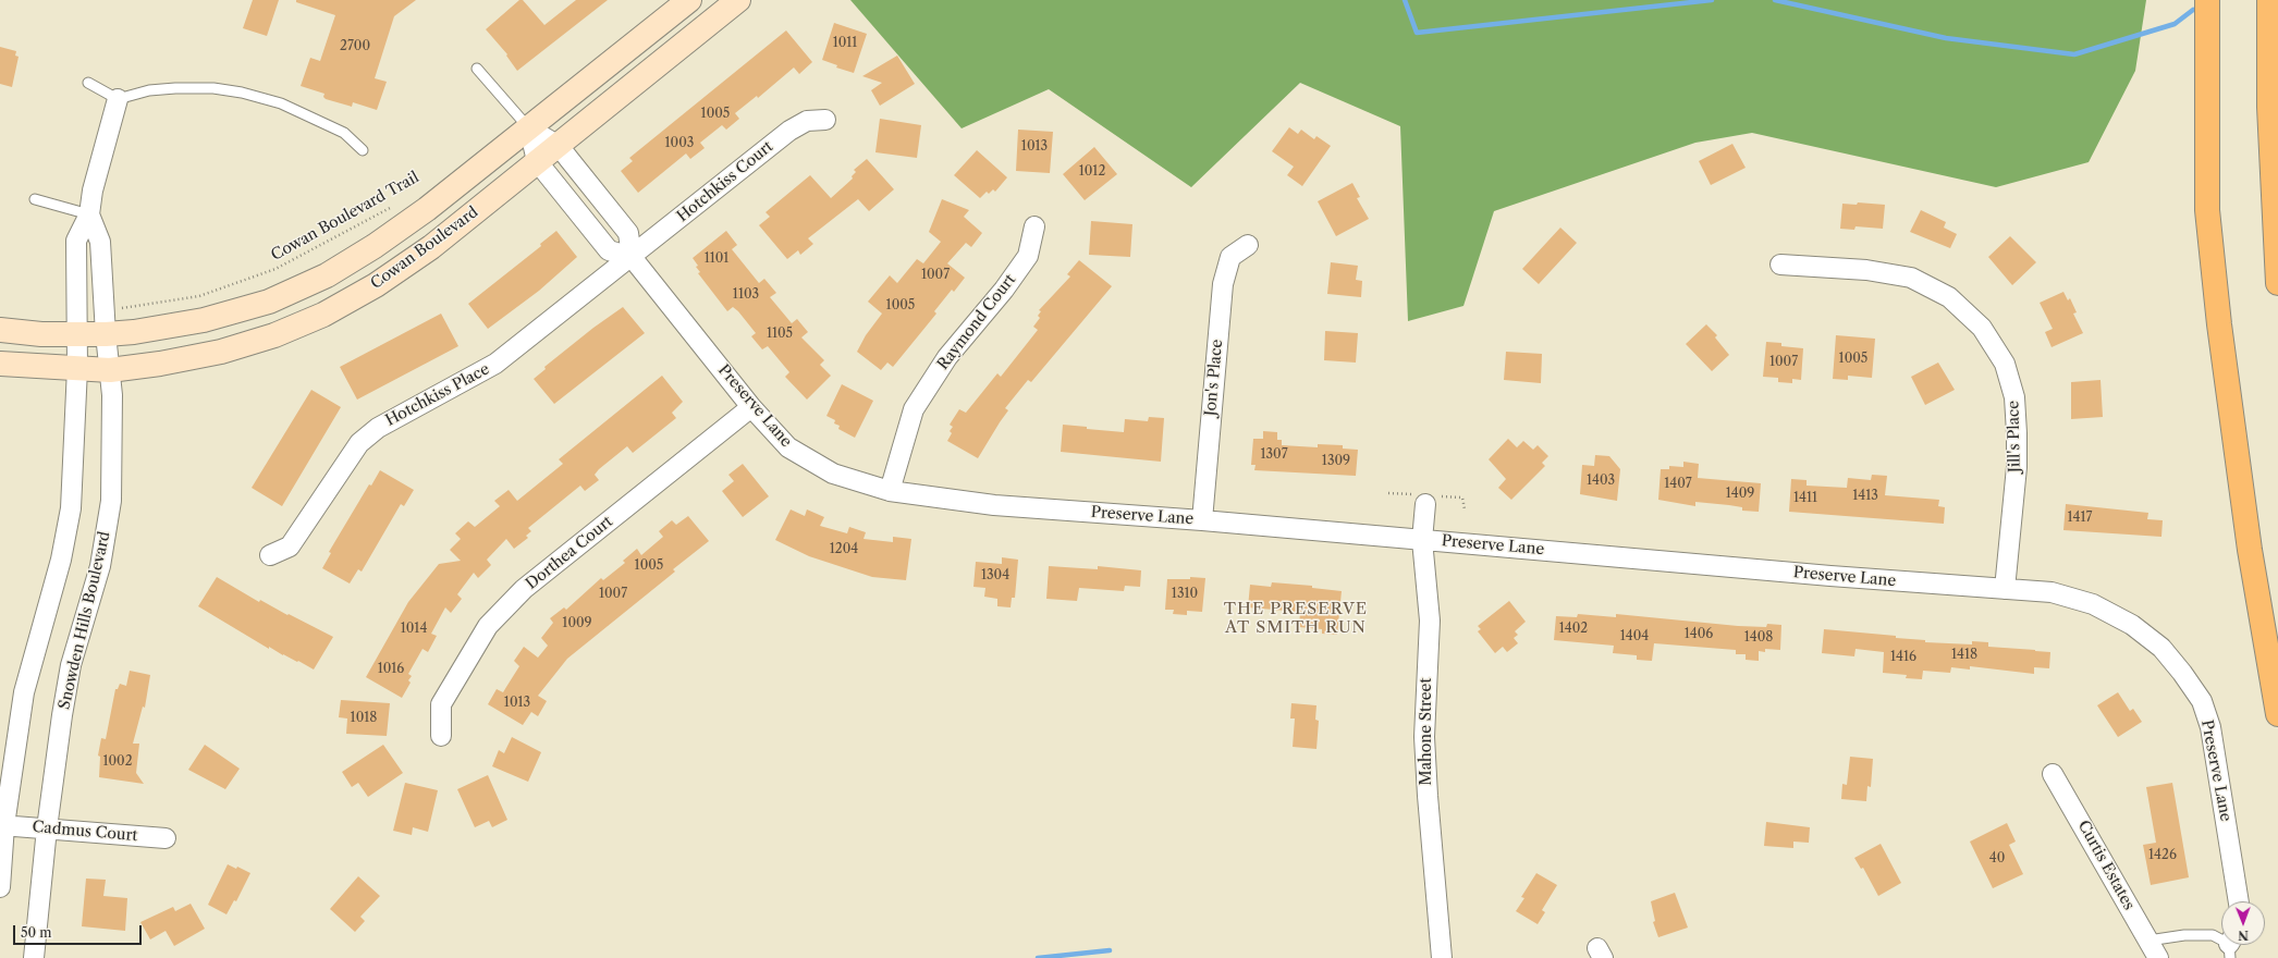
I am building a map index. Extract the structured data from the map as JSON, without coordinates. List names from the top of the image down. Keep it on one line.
{"streets":{"main road":["Cowan Boulevard"],"street":["Hotchkiss Court","Raymond Court","Jon's Place","Hotchkiss Place","Preserve Lane","Jill's Place","Dorthea Court","Snowden Hills Boulevard","Mahone Street","Cadmus Court","Curtis Estates"],"path":["Cowan Boulevard Trail"]},"crossings":[["Hotchkiss Court","Hotchkiss Place"],["Hotchkiss Court","Preserve Lane"],["Cowan Boulevard","Snowden Hills Boulevard"],["Raymond Court","Preserve Lane"],["Jon's Place","Preserve Lane"],["Hotchkiss Place","Preserve Lane"],["Preserve Lane","Jill's Place"],["Preserve Lane","Dorthea Court"],["Preserve Lane","Mahone Street"],["Snowden Hills Boulevard","Cadmus Court"]],"districts":["THE PRESERVE AT SMITH RUN"],"house_numbers":["1011","2700","1005","1003","1013","1012","1101","1007","1103","1005","1105","1005","1007","1307","1309","1403","1407","1409","1413","1411","1417","1204","1005","1304","1007","1310","1009","1014","1402","1406","1404","1408","1418","1416","1016","1013","1018","1002","1426","40"],"scale_bar":"50 m","north":"bottom"}
